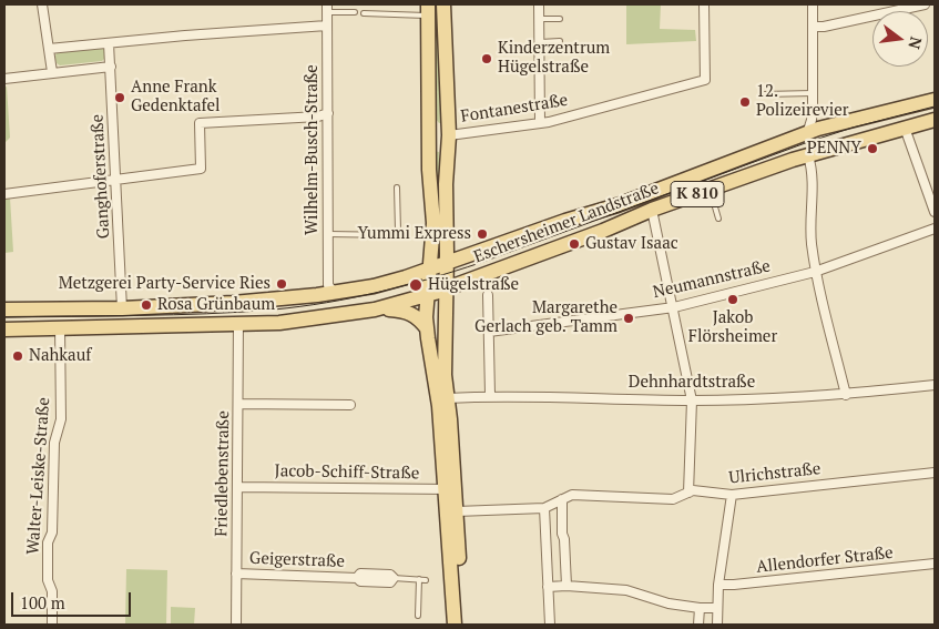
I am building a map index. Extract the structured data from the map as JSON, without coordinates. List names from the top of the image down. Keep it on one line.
{"streets":{"main road":["K 810","Eschersheimer Landstraße"],"street":["Fontanestraße","Wilhelm-Busch-Straße","Ganghoferstraße","Neumannstraße","Dehnhardtstraße","Jacob-Schiff-Straße","Friedlebenstraße","Ulrichstraße","Walter-Leiske-Straße","Geigerstraße","Allendorfer Straße"]},"crossings":[["Wilhelm-Busch-Straße","Eschersheimer Landstraße"],["Ganghoferstraße","Eschersheimer Landstraße"],["Eschersheimer Landstraße","Friedlebenstraße"],["Eschersheimer Landstraße","Walter-Leiske-Straße"],["Jacob-Schiff-Straße","Friedlebenstraße"],["Friedlebenstraße","Geigerstraße"]],"places":["Kinderzentrum Hügelstraße","Anne Frank Gedenktafel","12. Polizeirevier","PENNY","Yummi Express","Gustav Isaac","Metzgerei Party-Service Ries","Hügelstraße","Jakob Flörsheimer","Rosa Grünbaum","Margarethe Gerlach geb. Tamm","Nahkauf"],"scale_bar":"100 m","north":"right"}
